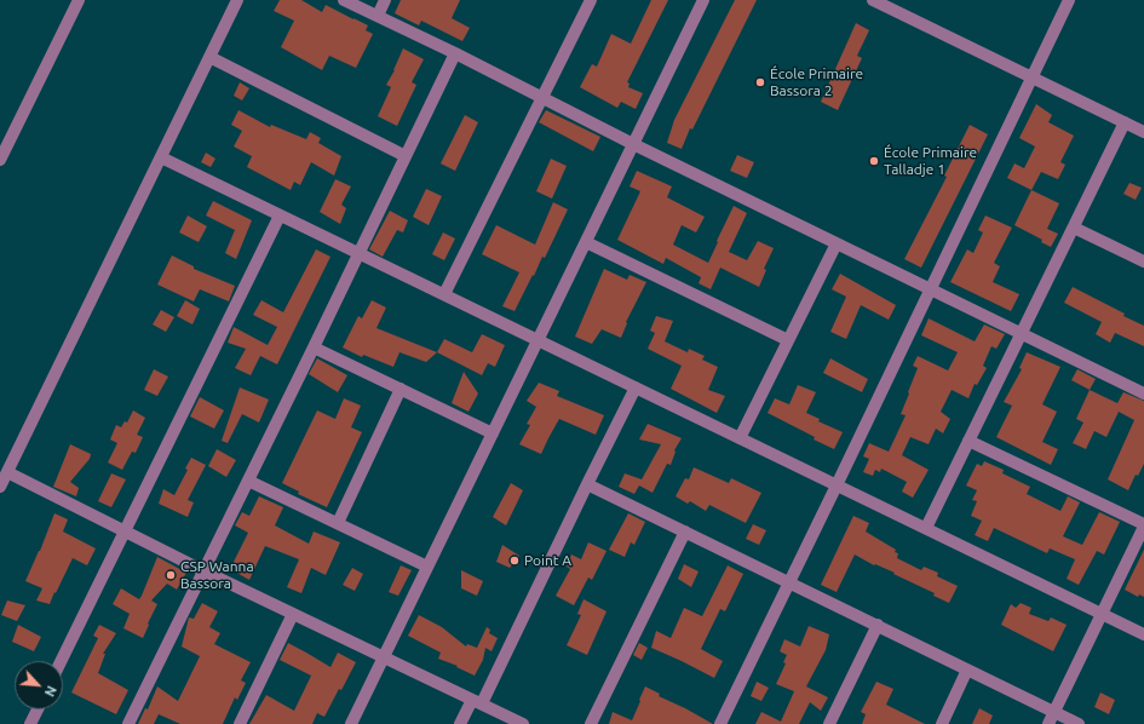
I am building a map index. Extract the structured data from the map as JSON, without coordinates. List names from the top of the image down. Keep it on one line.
{"places":["École Primaire Bassora 2","École Primaire Talladje 1","Point A","CSP Wanna Bassora"],"north":"bottom right"}
